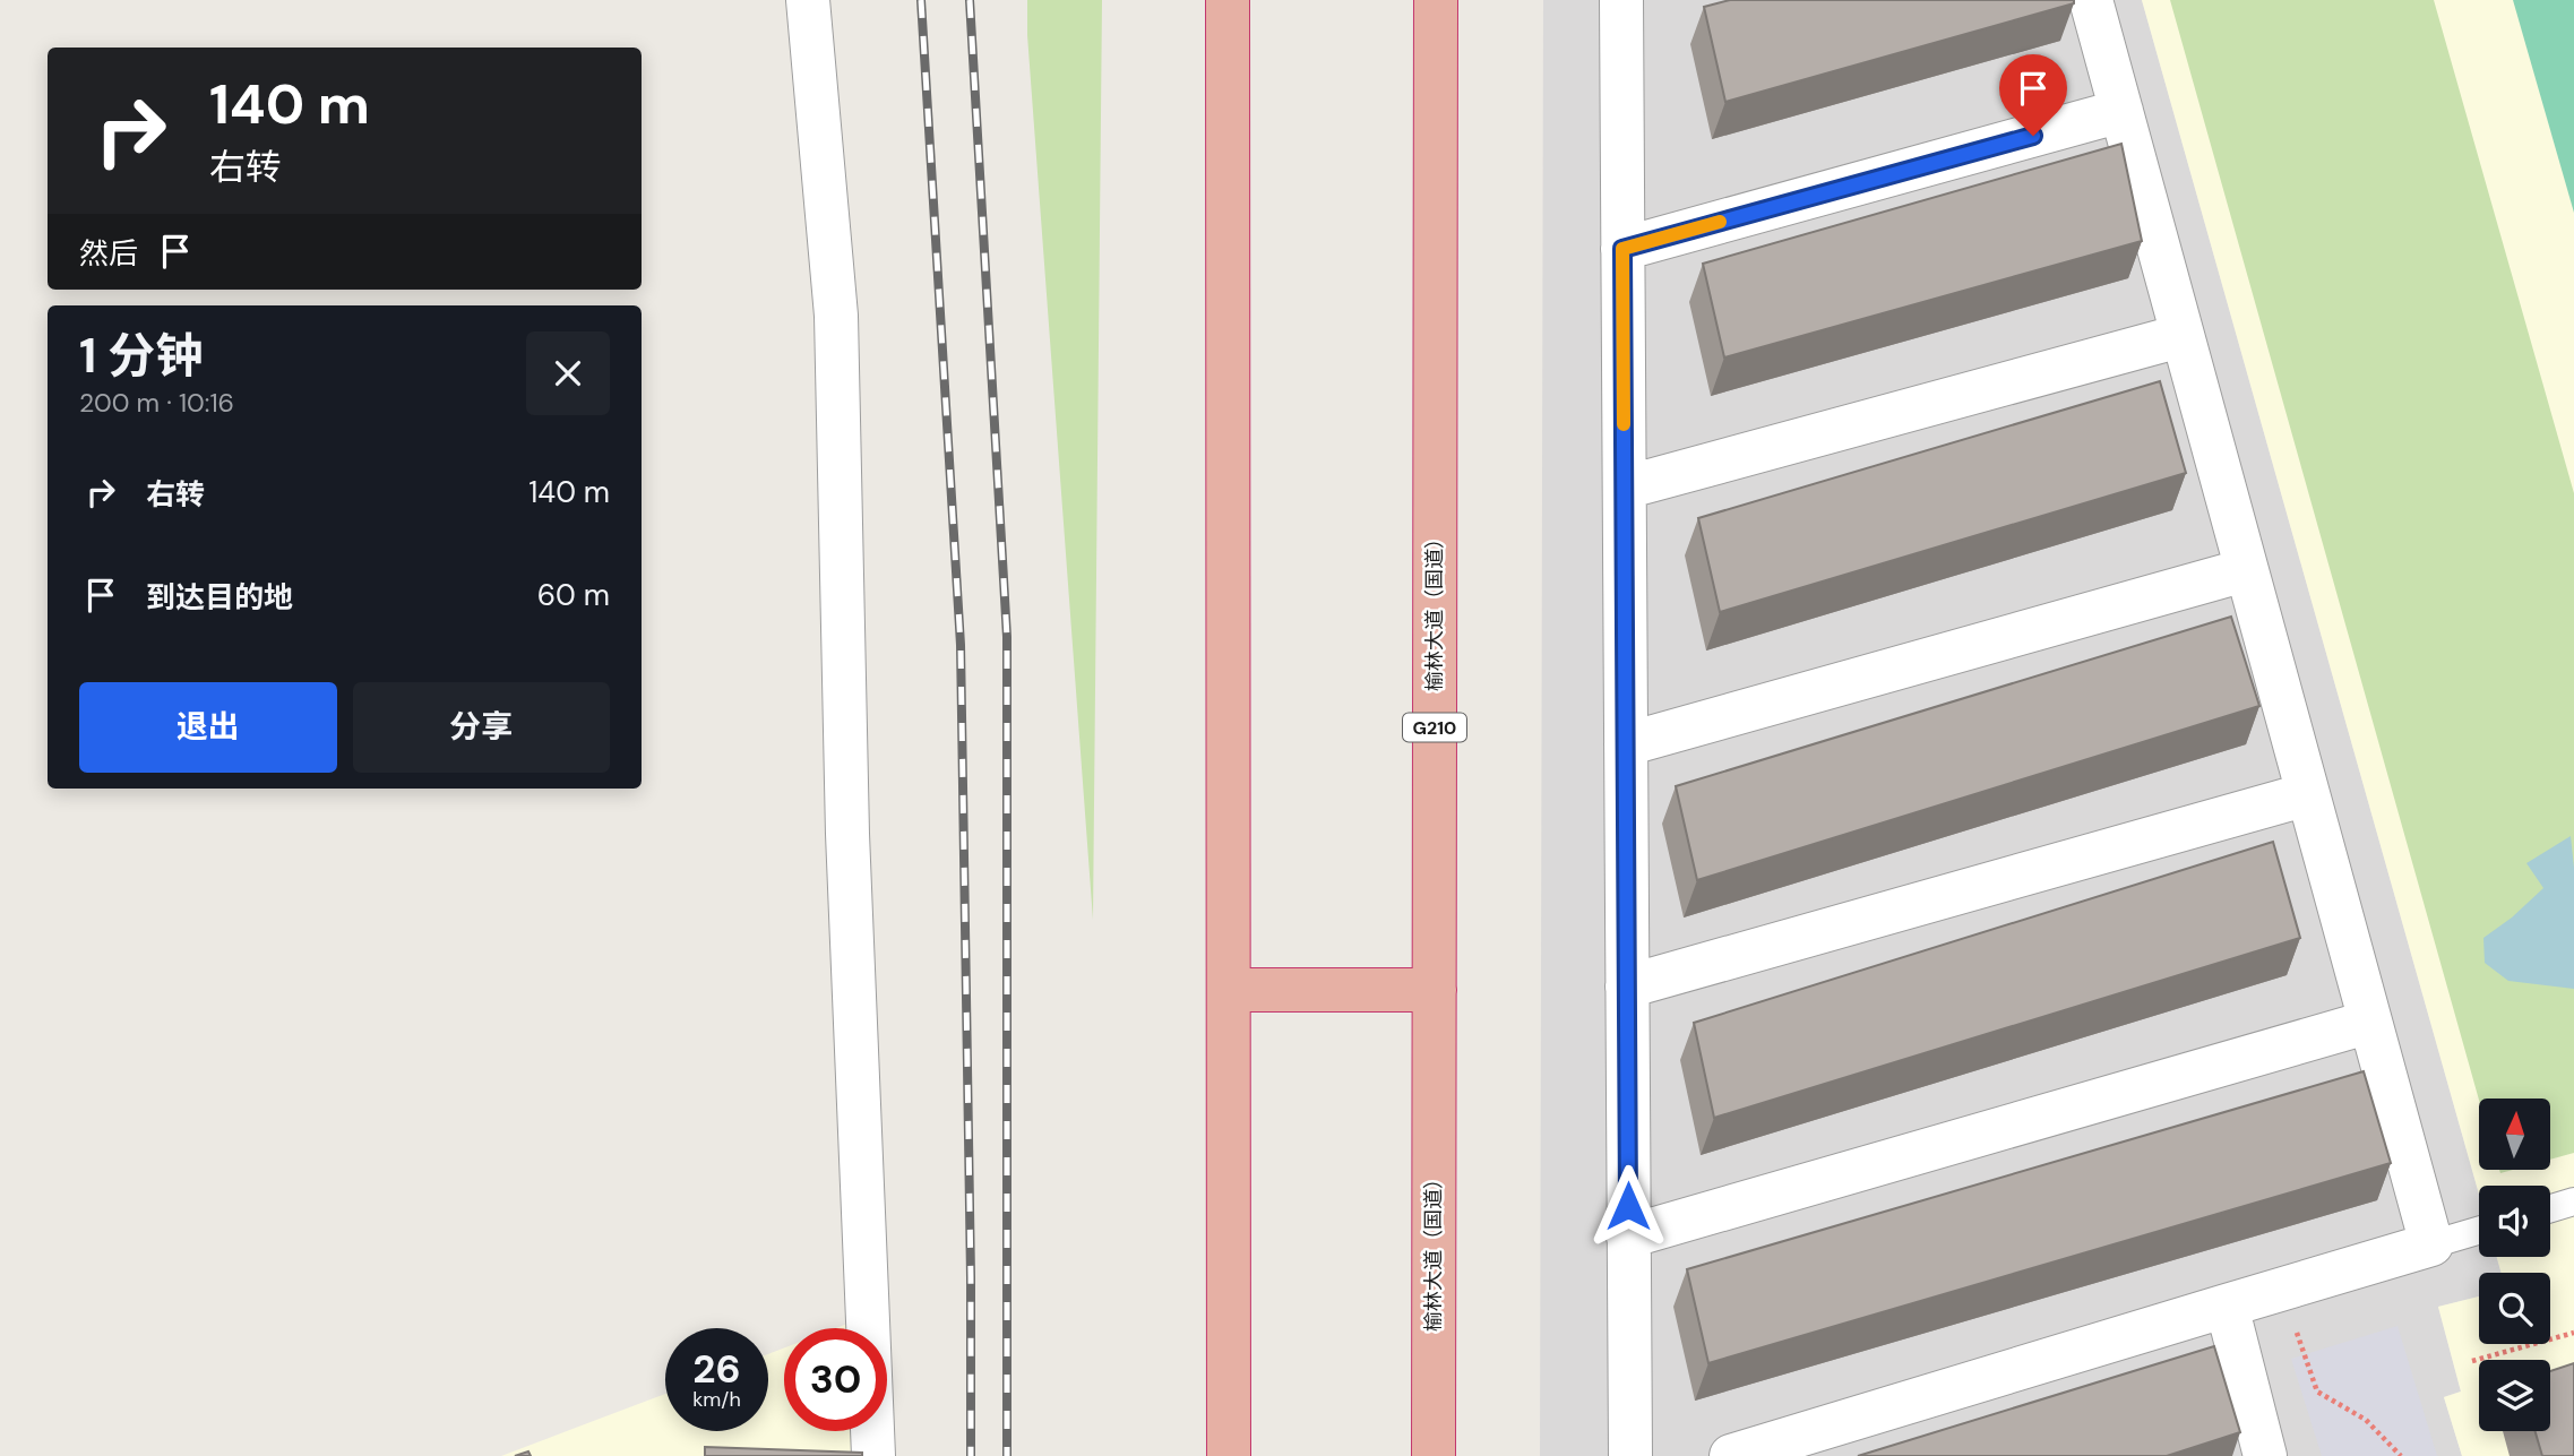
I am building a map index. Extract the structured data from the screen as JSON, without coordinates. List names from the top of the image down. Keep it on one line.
{"streets":{"highway":["榆林大道（国道）","G210"]},"north":"top","page":{"turn":["140 m","右转"],"then":"然后","heading":["1 分钟","200 m · 10:16"],"list":[{"name":"右转","value":"140 m"},{"name":"到达目的地","value":"60 m"}],"buttons":["退出","分享"],"speed":"26 km/h","limit":"30"}}
